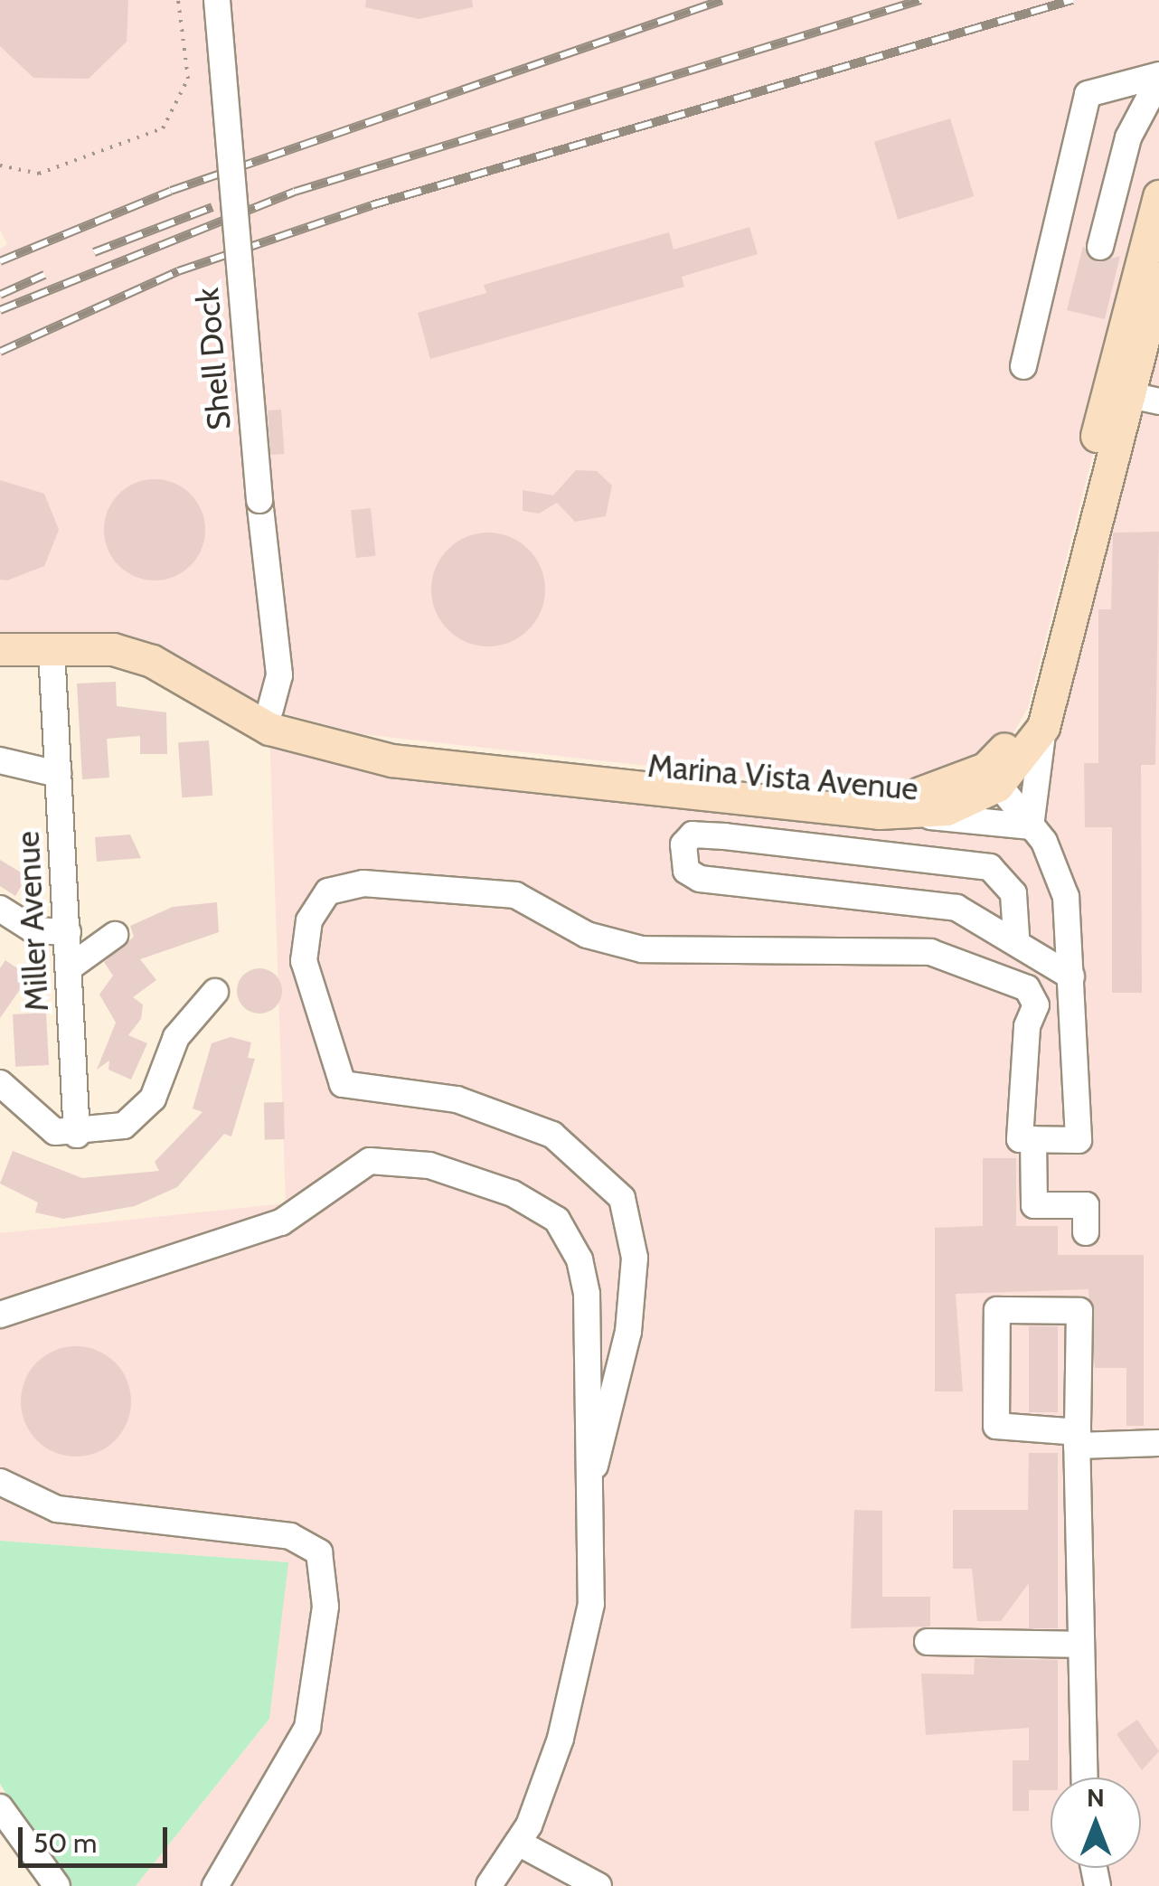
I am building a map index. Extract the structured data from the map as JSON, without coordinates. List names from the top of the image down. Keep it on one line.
{"streets":{"main road":["Marina Vista Avenue"],"street":["Shell Dock","Miller Avenue"]},"crossings":[["Shell Dock","Marina Vista Avenue"],["Marina Vista Avenue","Miller Avenue"]],"scale_bar":"50 m","north":"top"}
